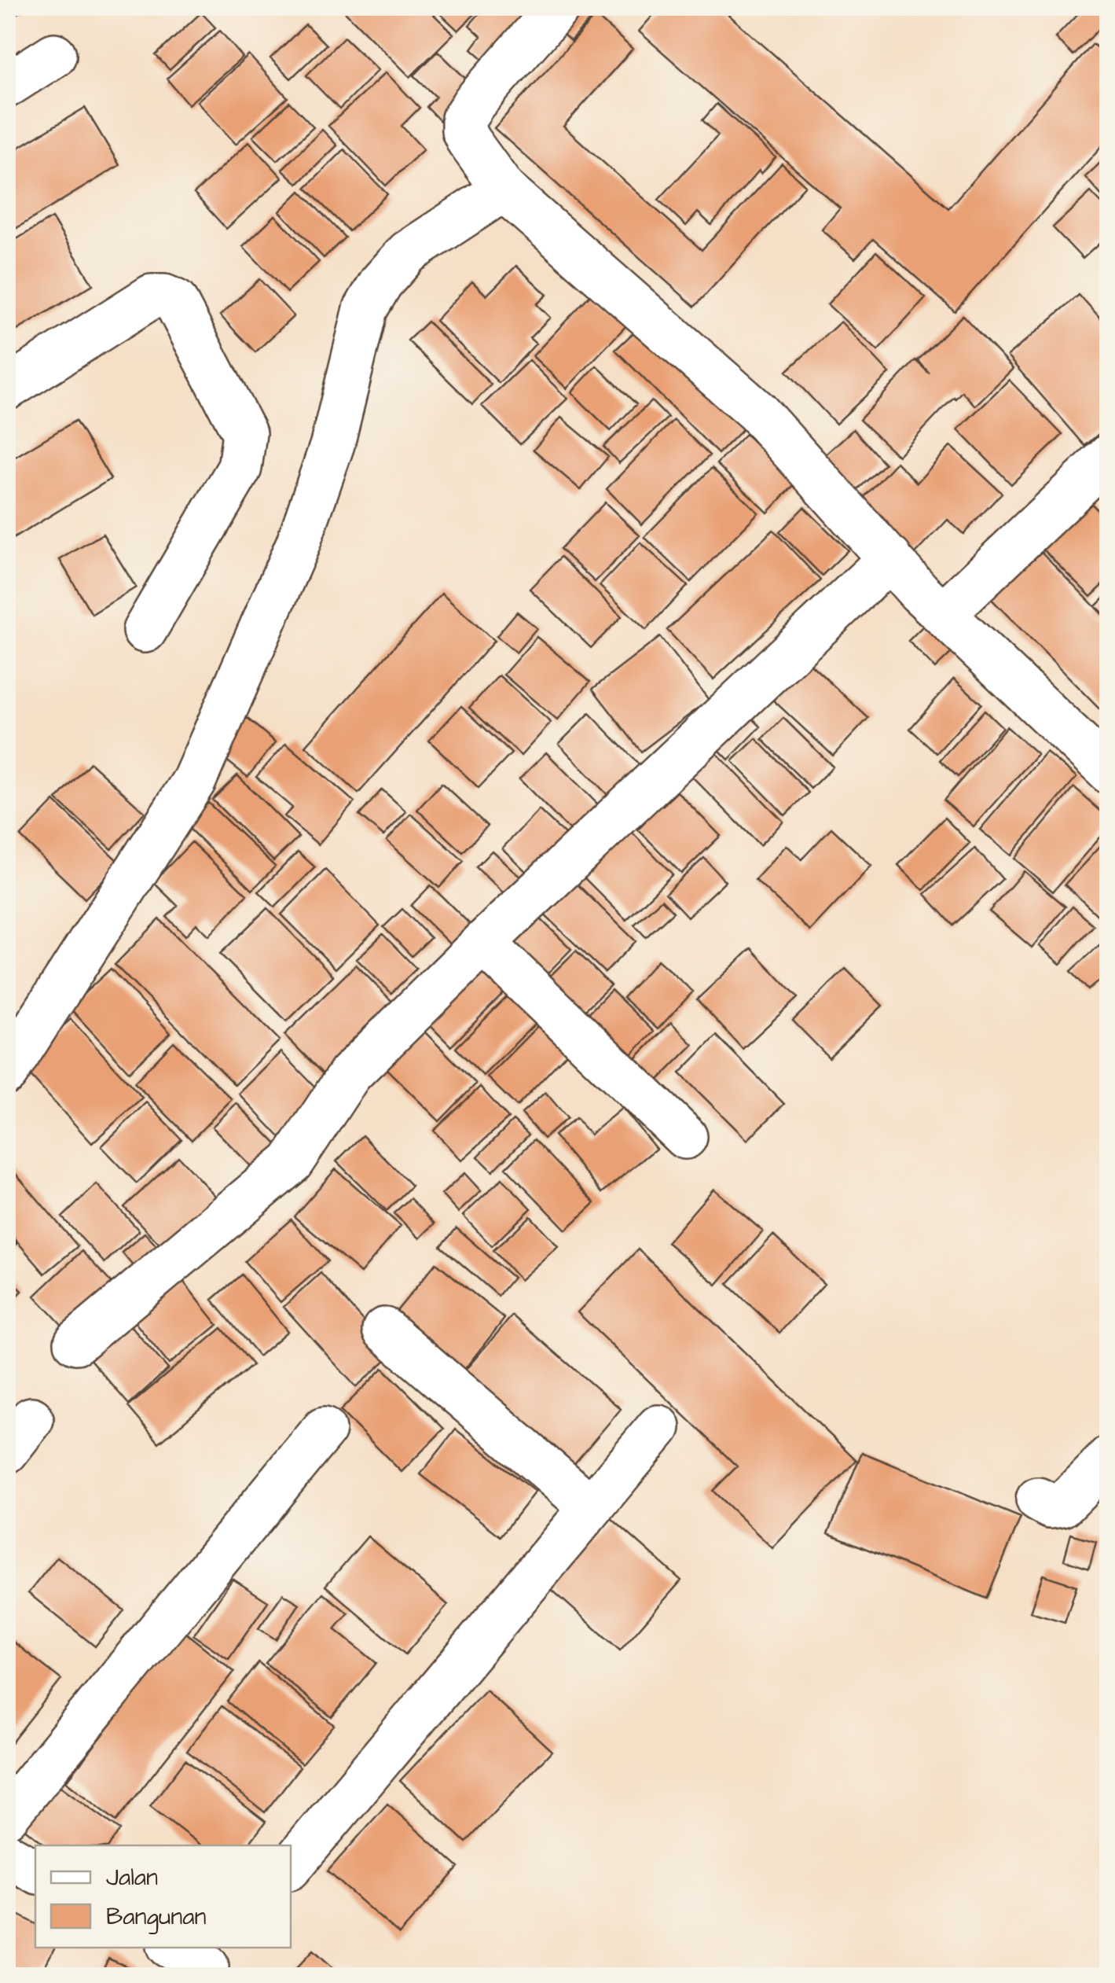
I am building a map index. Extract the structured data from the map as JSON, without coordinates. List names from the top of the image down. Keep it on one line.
{"legend":["Jalan","Bangunan"]}
